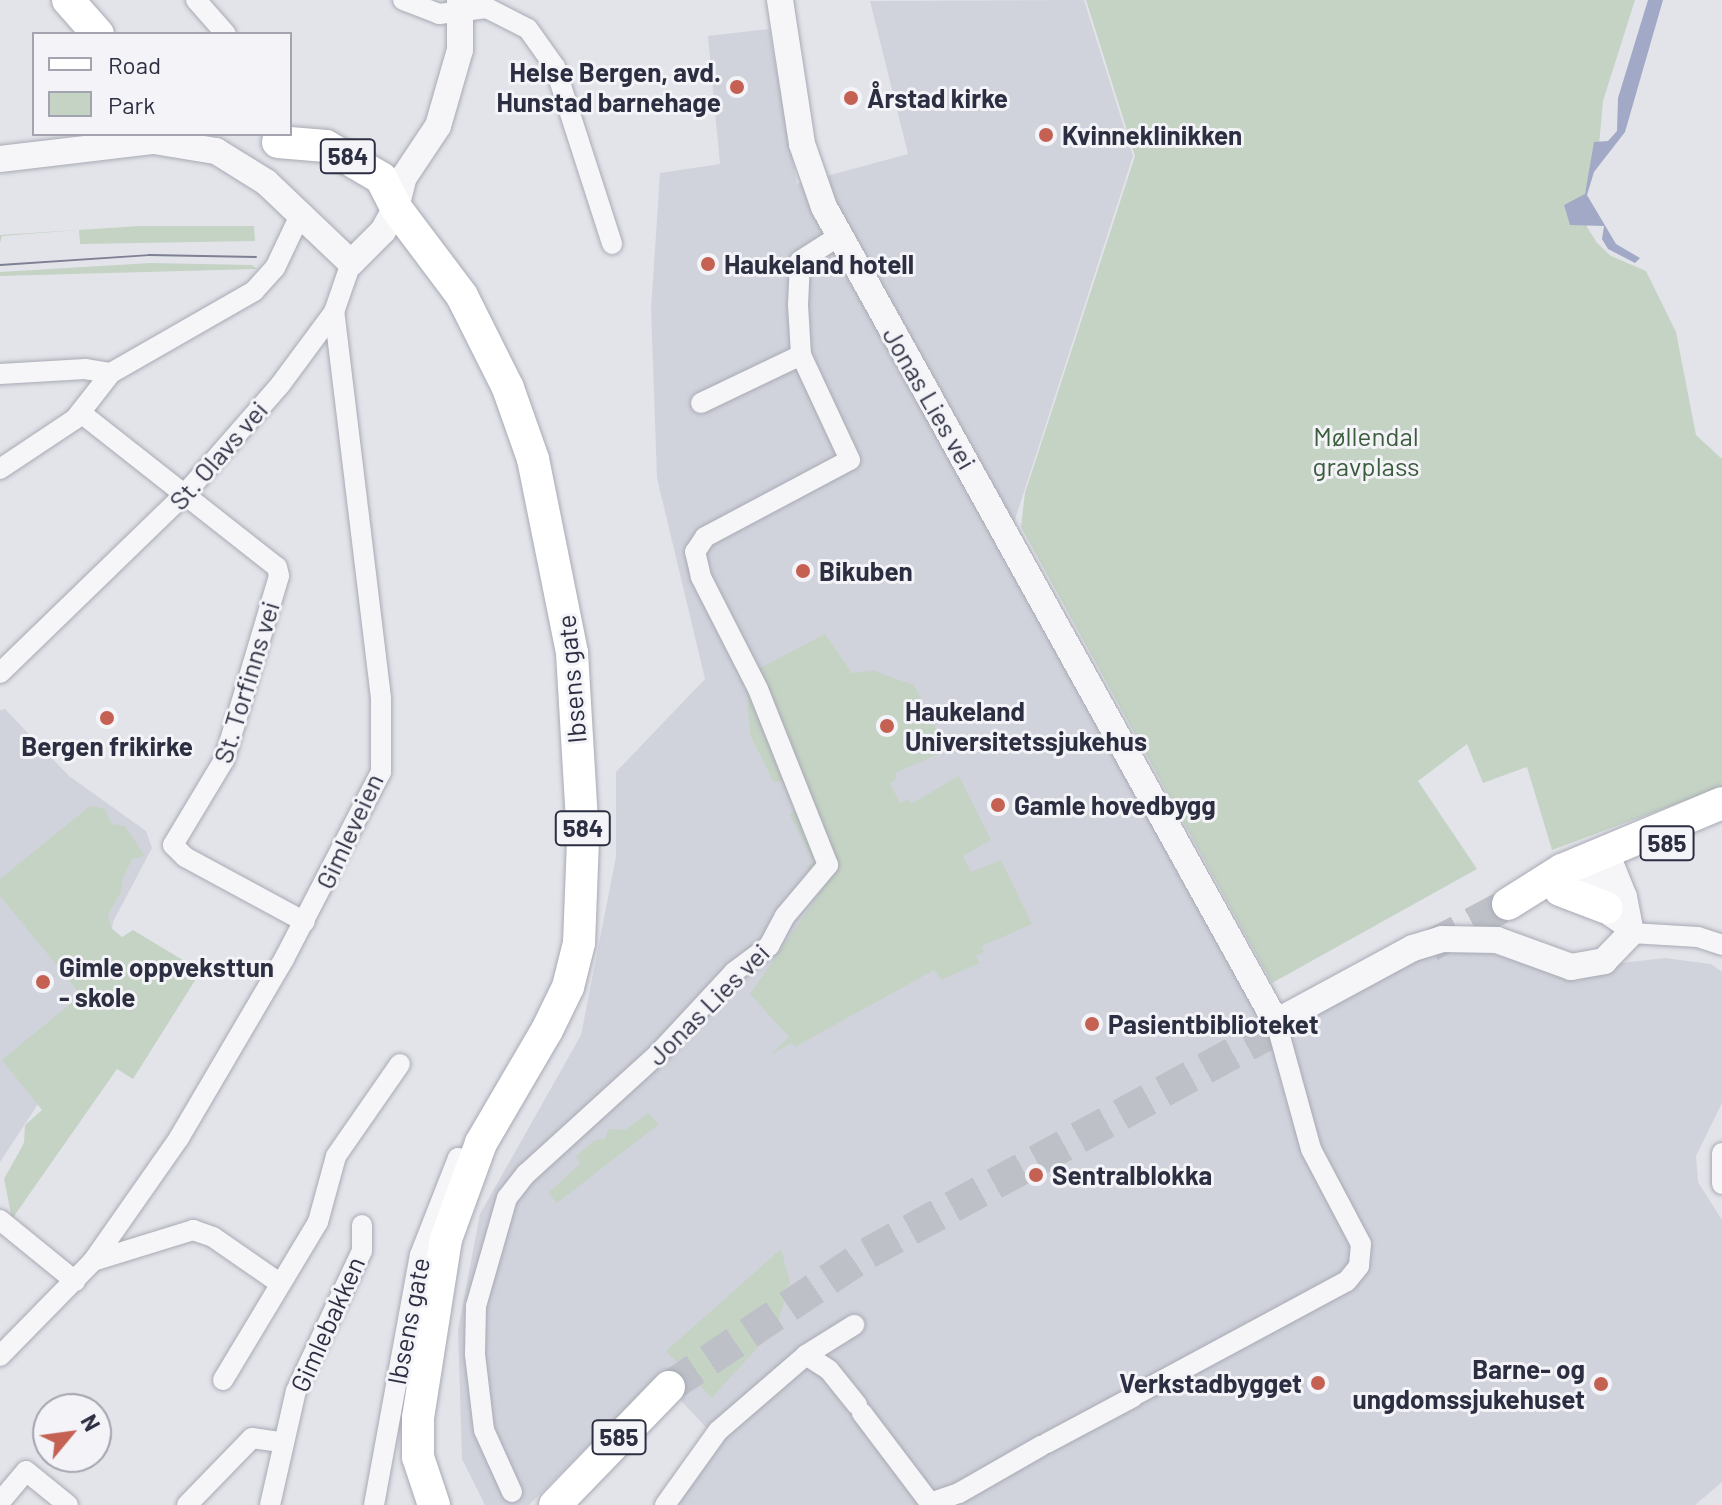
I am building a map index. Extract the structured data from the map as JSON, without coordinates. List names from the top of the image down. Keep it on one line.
{"streets":{"main road":["584","Ibsens gate","585"],"street":["Jonas Lies vei","St. Olavs vei","St. Torfinns vei","Gimleveien","Gimlebakken"]},"crossings":[["St. Olavs vei","Ibsens gate"],["St. Olavs vei","St. Torfinns vei"],["St. Olavs vei","Gimleveien"],["St. Torfinns vei","Gimleveien"]],"parks":["Møllendal gravplass"],"places":["Helse Bergen, avd. Hunstad barnehage","Årstad kirke","Kvinneklinikken","Haukeland hotell","Bikuben","Bergen frikirke","Haukeland Universitetssjukehus","Gamle hovedbygg","Gimle oppveksttun - skole","Pasientbiblioteket","Sentralblokka","Verkstadbygget","Barne- og ungdomssjukehuset"],"legend":["Road","Park"],"north":"top right"}
